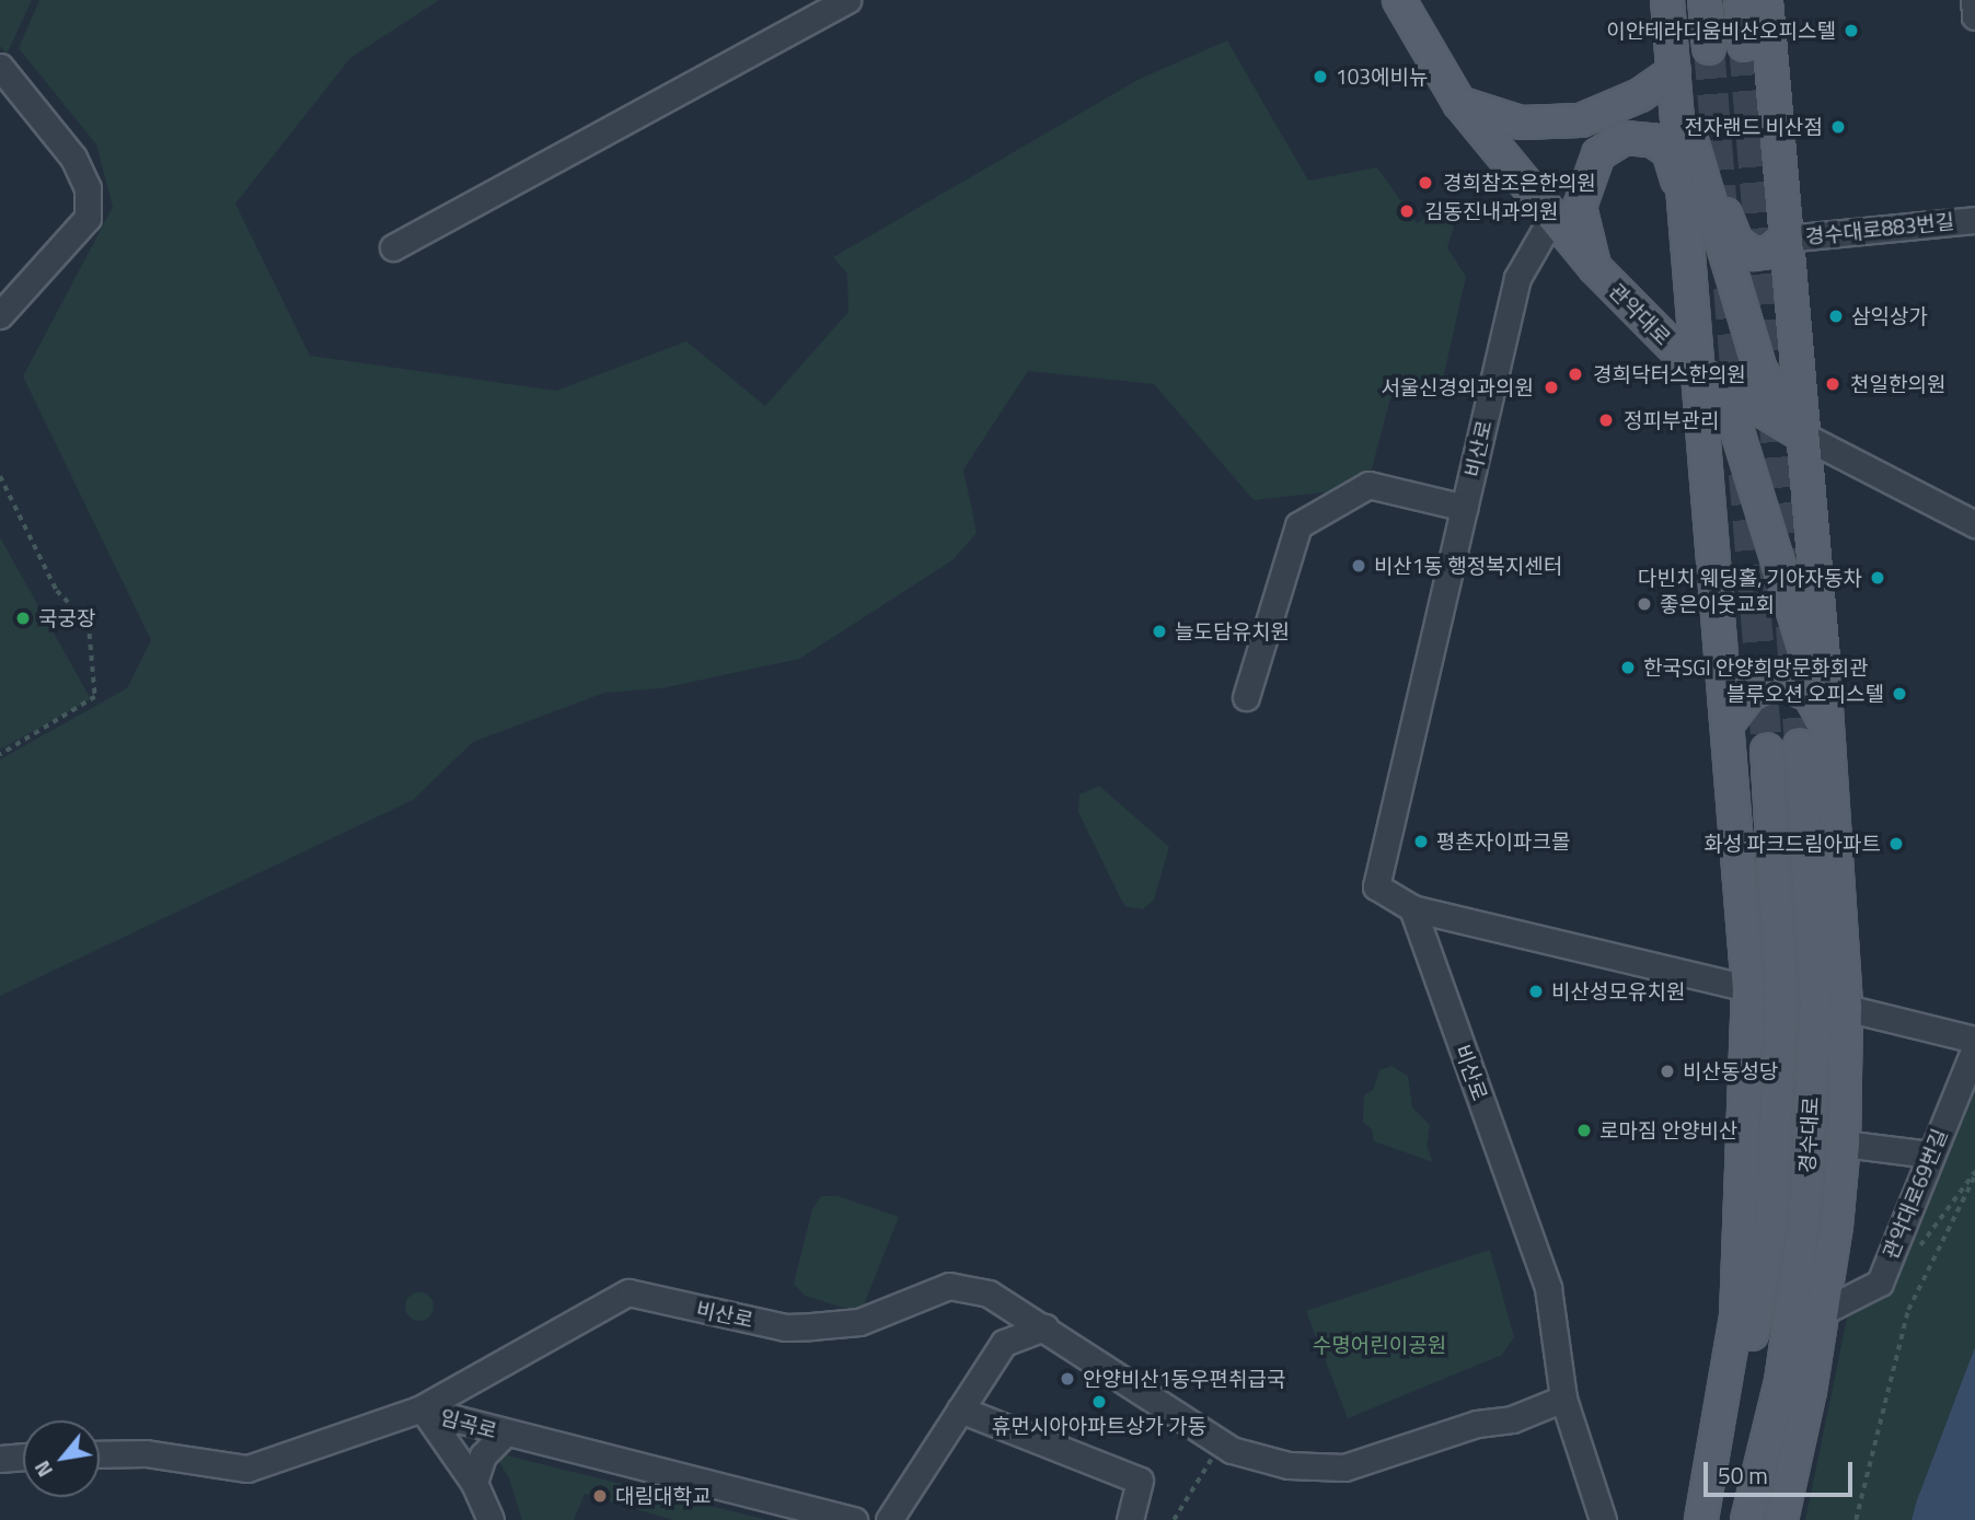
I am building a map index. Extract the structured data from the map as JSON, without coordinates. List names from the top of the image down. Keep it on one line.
{"streets":{"main road":["관악대로","경수대로"],"street":["경수대로883번길","비산로","관악대로69번길","임곡로"]},"crossings":[["관악대로","비산로"],["비산로","임곡로"]],"parks":["수명어린이공원"],"places":["이안테라디움비산오피스텔","103에비뉴","전자랜드 비산점","경희참조은한의원","김동진내과의원","삼익상가","경희닥터스한의원","천일한의원","서울신경외과의원","정피부관리","비산1동 행정복지센터","다빈치 웨딩홀, 기아자동차","좋은이웃교회","국궁장","늘도담유치원","한국SGI 안양희망문화회관","블루오션 오피스텔","평촌자이파크몰","화성 파크드림아파트","비산성모유치원","비산동성당","로마짐 안양비산","안양비산1동우편취급국","휴먼시아아파트상가 가동","대림대학교"],"scale_bar":"50 m","north":"bottom left"}
